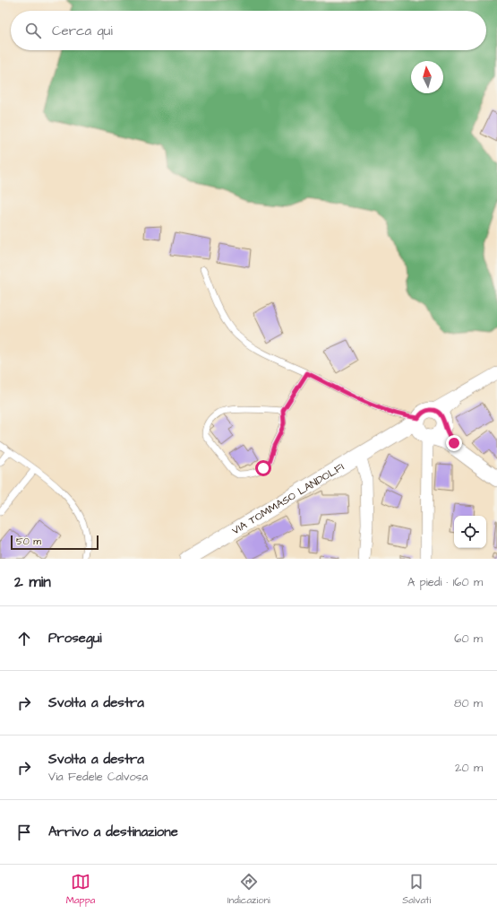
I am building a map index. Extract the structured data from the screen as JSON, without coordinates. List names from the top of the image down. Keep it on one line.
{"streets":{"street":["VIA TOMMASO LANDOLFI"]},"scale_bar":"50 m","north":"top","page":{"search":"Cerca qui","scale":"50 m","heading":["2 min","A piedi · 160 m"],"list":[["Prosegui","60 m"],["Svolta a destra","80 m"],["Svolta a destra","Via Fedele Calvosa","20 m"],"Arrivo a destinazione"],"nav":["Mappa","Indicazioni","Salvati"]}}
